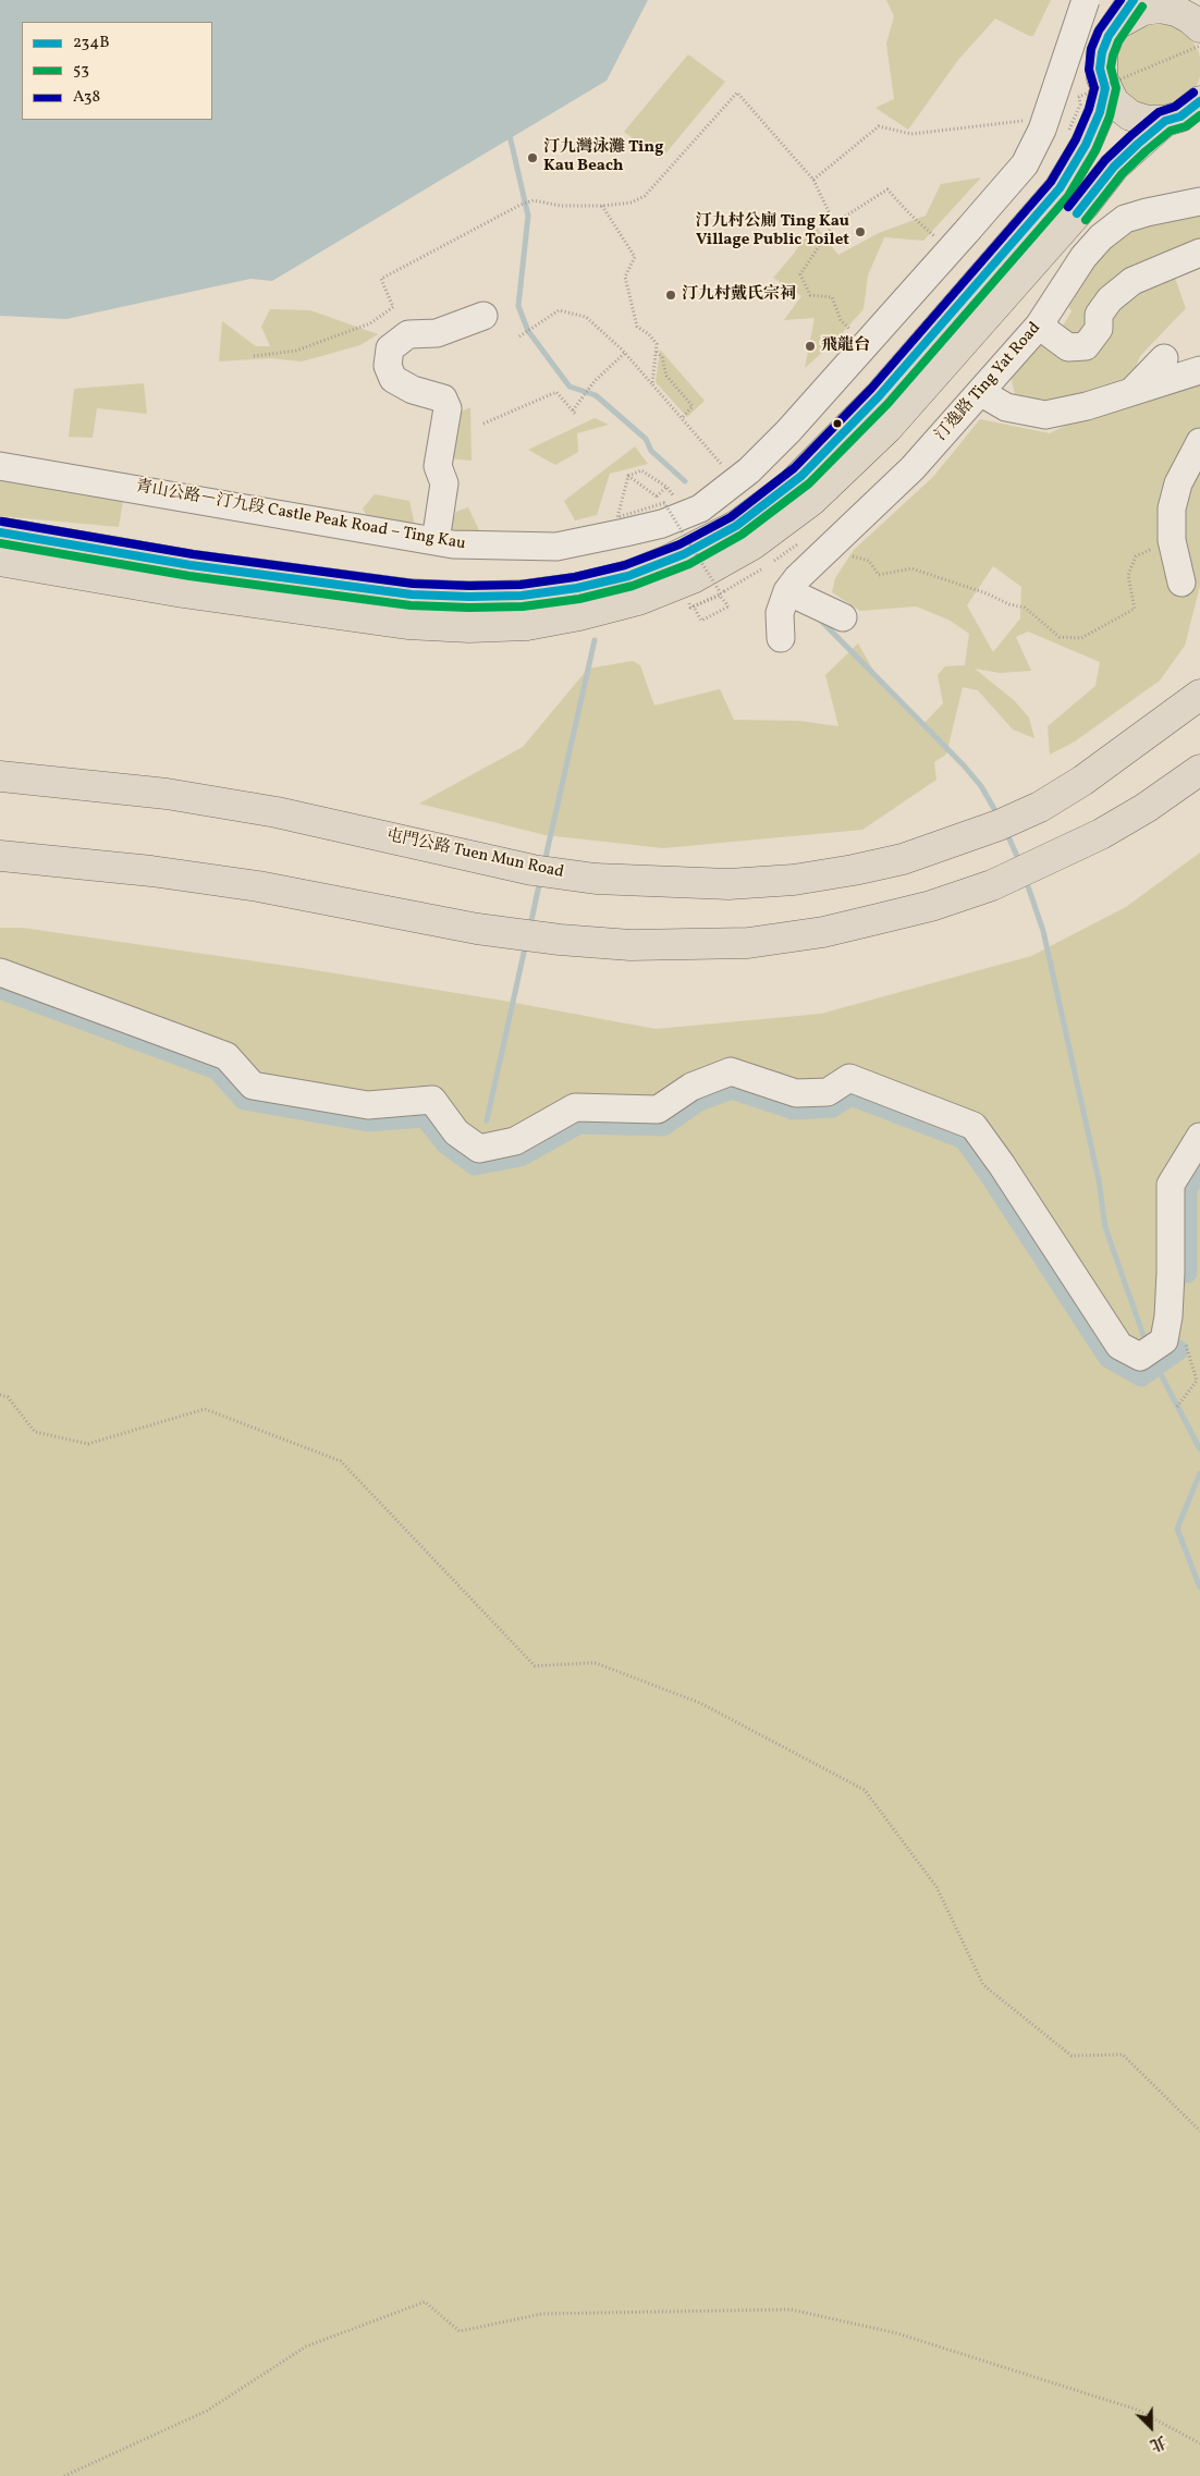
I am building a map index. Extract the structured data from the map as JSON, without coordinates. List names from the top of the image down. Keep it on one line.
{"streets":{"main road":["屯門公路 Tuen Mun Road"],"street":["汀逸路 Ting Yat Road","青山公路－汀九段 Castle Peak Road – Ting Kau"]},"places":["汀九灣泳灘 Ting Kau Beach","汀九村公廁 Ting Kau Village Public Toilet","汀九村戴氏宗祠","飛龍台"],"lines":["transit line 234B","transit line A38","transit line 53"],"legend":["234B","53","A38"],"north":"bottom right"}
